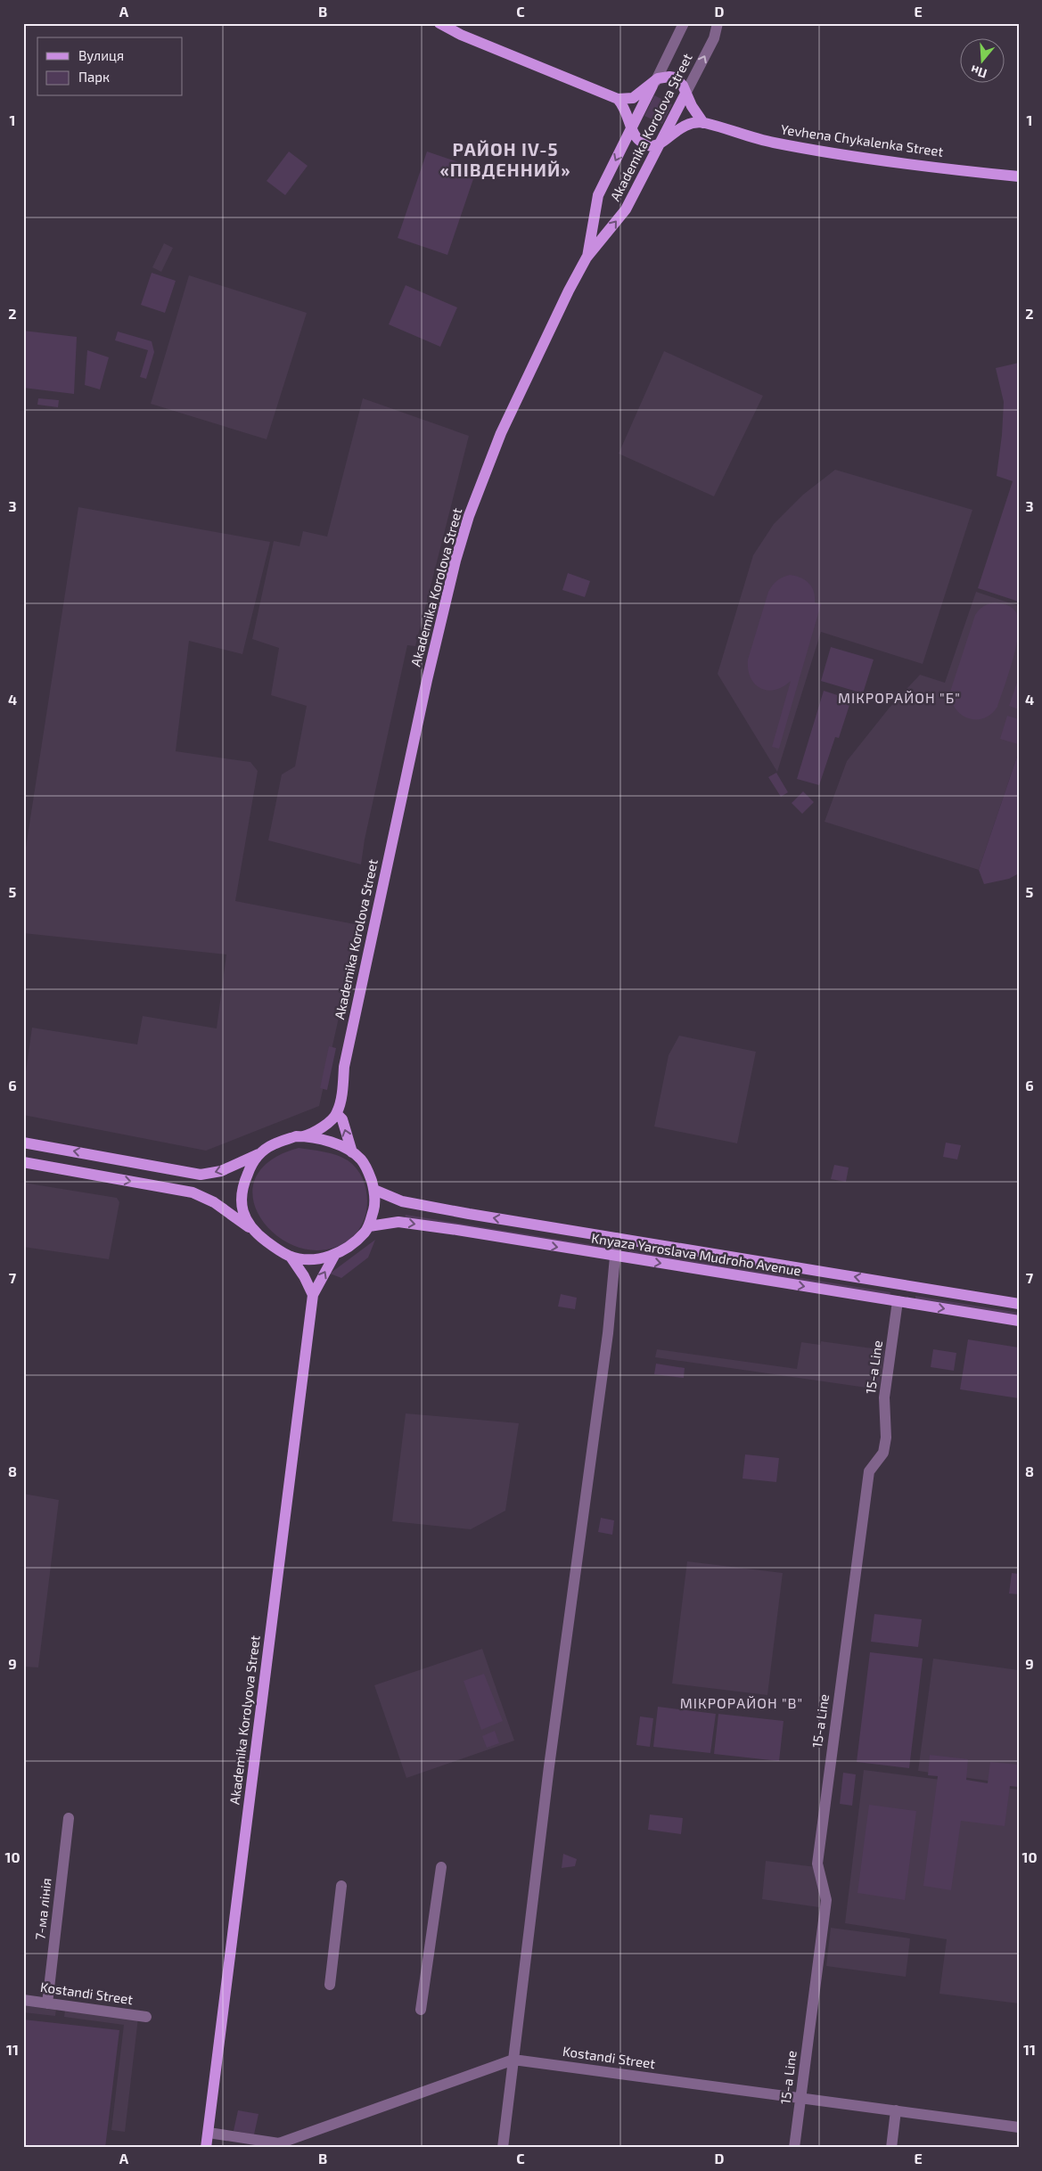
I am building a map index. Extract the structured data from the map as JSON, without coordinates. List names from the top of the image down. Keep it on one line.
{"streets":{"main road":["Akademika Korolova Street","Yevhena Chykalenka Street","Knyaza Yaroslava Mudroho Avenue","Akademika Korolyova Street"],"street":["15-a Line","7-ма лінія","Kostandi Street"]},"crossings":[["Akademika Korolova Street","Yevhena Chykalenka Street"],["Knyaza Yaroslava Mudroho Avenue","15-a Line"],["Knyaza Yaroslava Mudroho Avenue","Akademika Korolyova Street"],["15-a Line","Kostandi Street"],["Akademika Korolyova Street","Kostandi Street"],["7-ма лінія","Kostandi Street"]],"districts":["РАЙОН IV-5 «ПІВДЕННИЙ»","МІКРОРАЙОН \"Б\"","МІКРОРАЙОН \"В\""],"legend":["Вулиця","Парк"],"north":"bottom","grid":{"columns":["A","B","C","D","E"],"rows":["1","2","3","4","5","6","7","8","9","10","11"]}}
